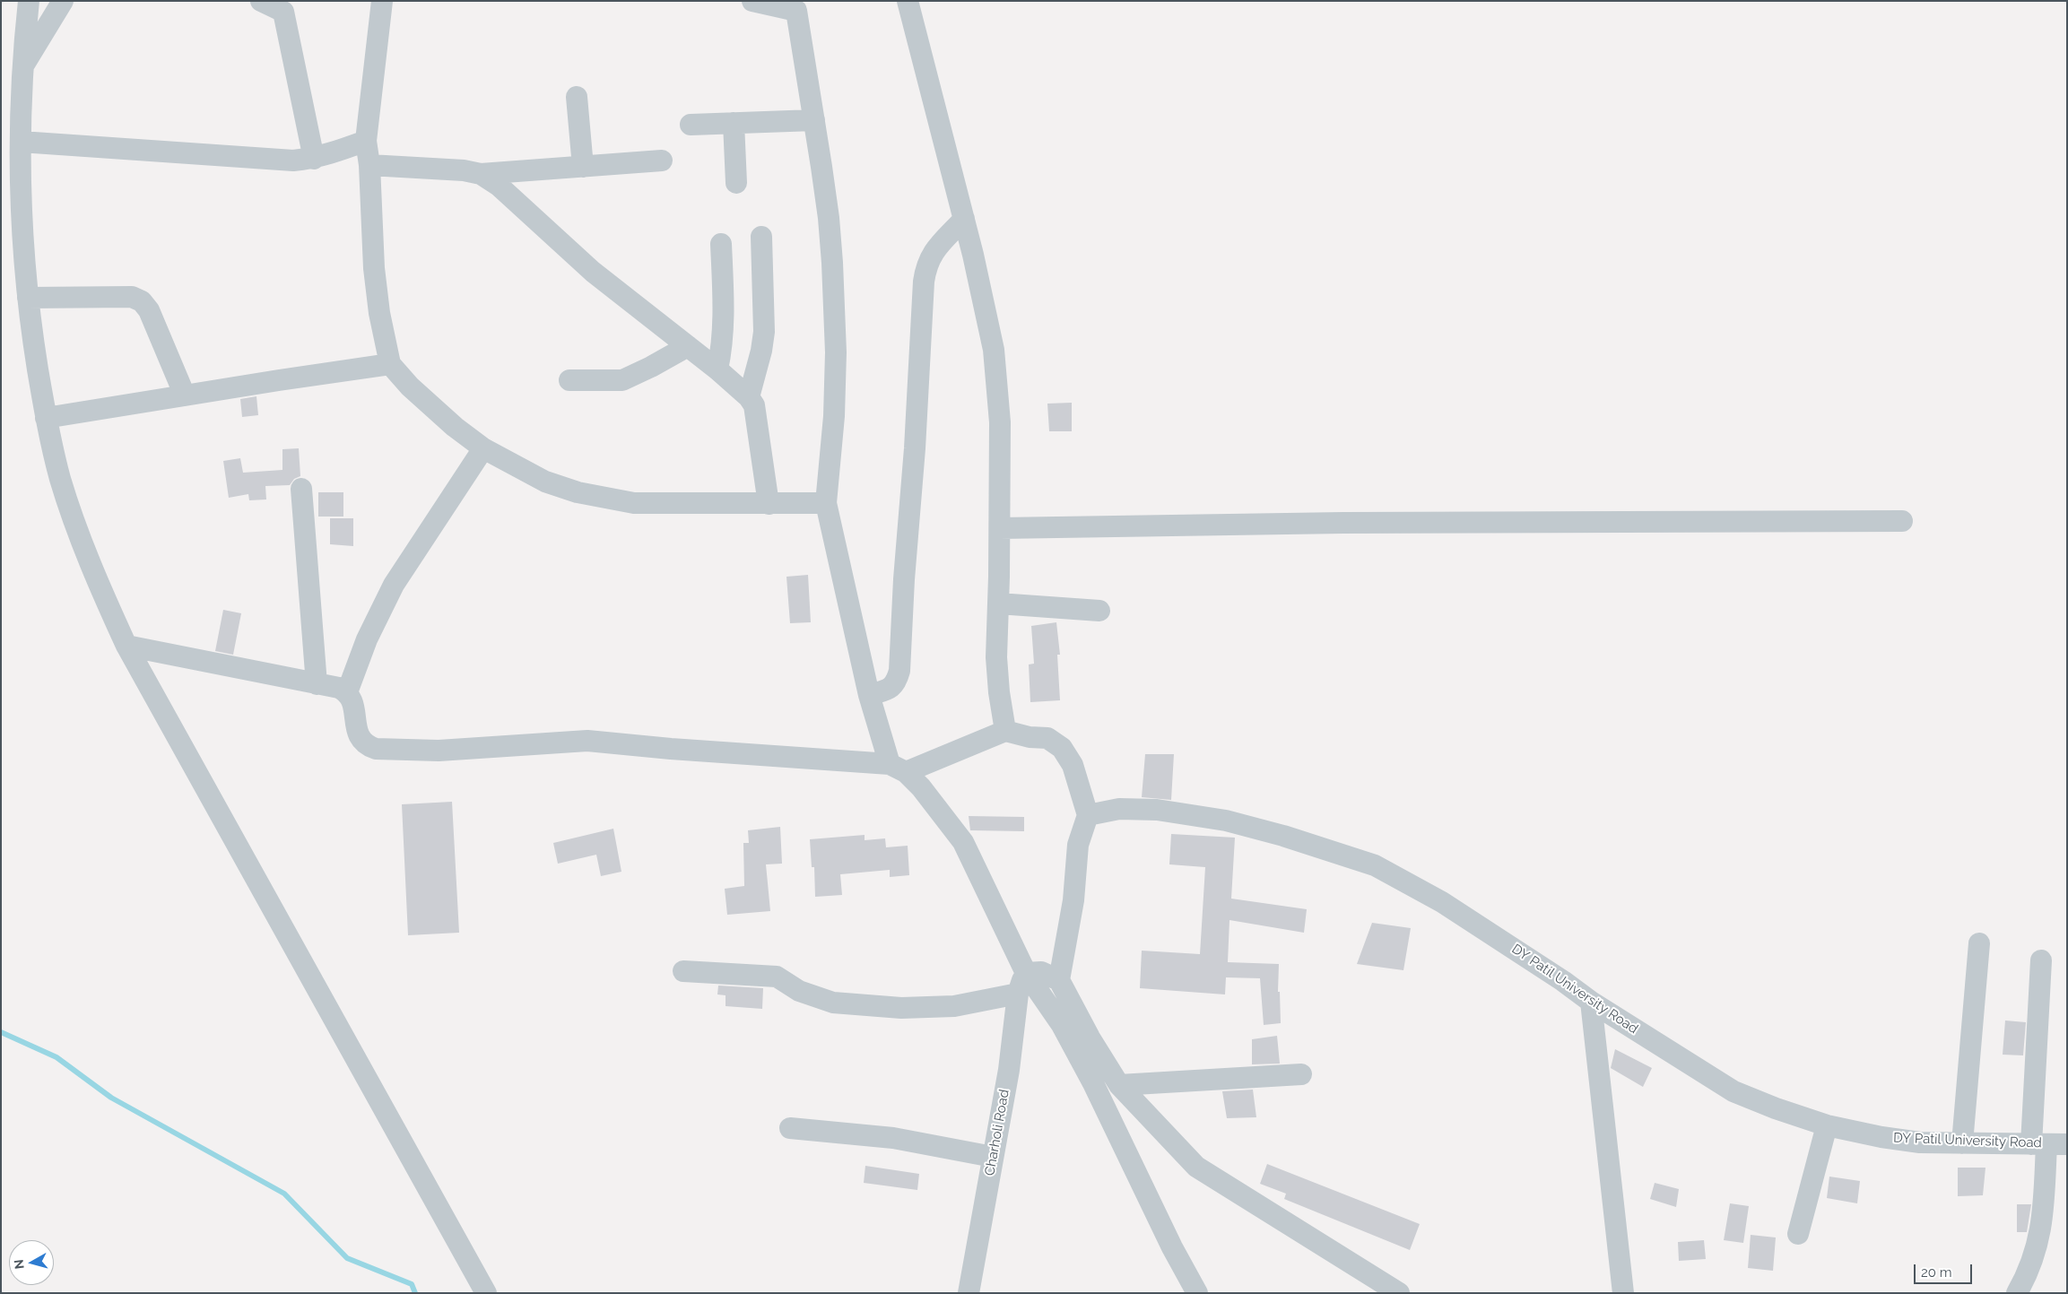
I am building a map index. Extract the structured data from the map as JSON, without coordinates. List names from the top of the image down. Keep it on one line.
{"streets":{"street":["DY Patil University Road","Charholi Road"]},"scale_bar":"20 m","north":"left"}
